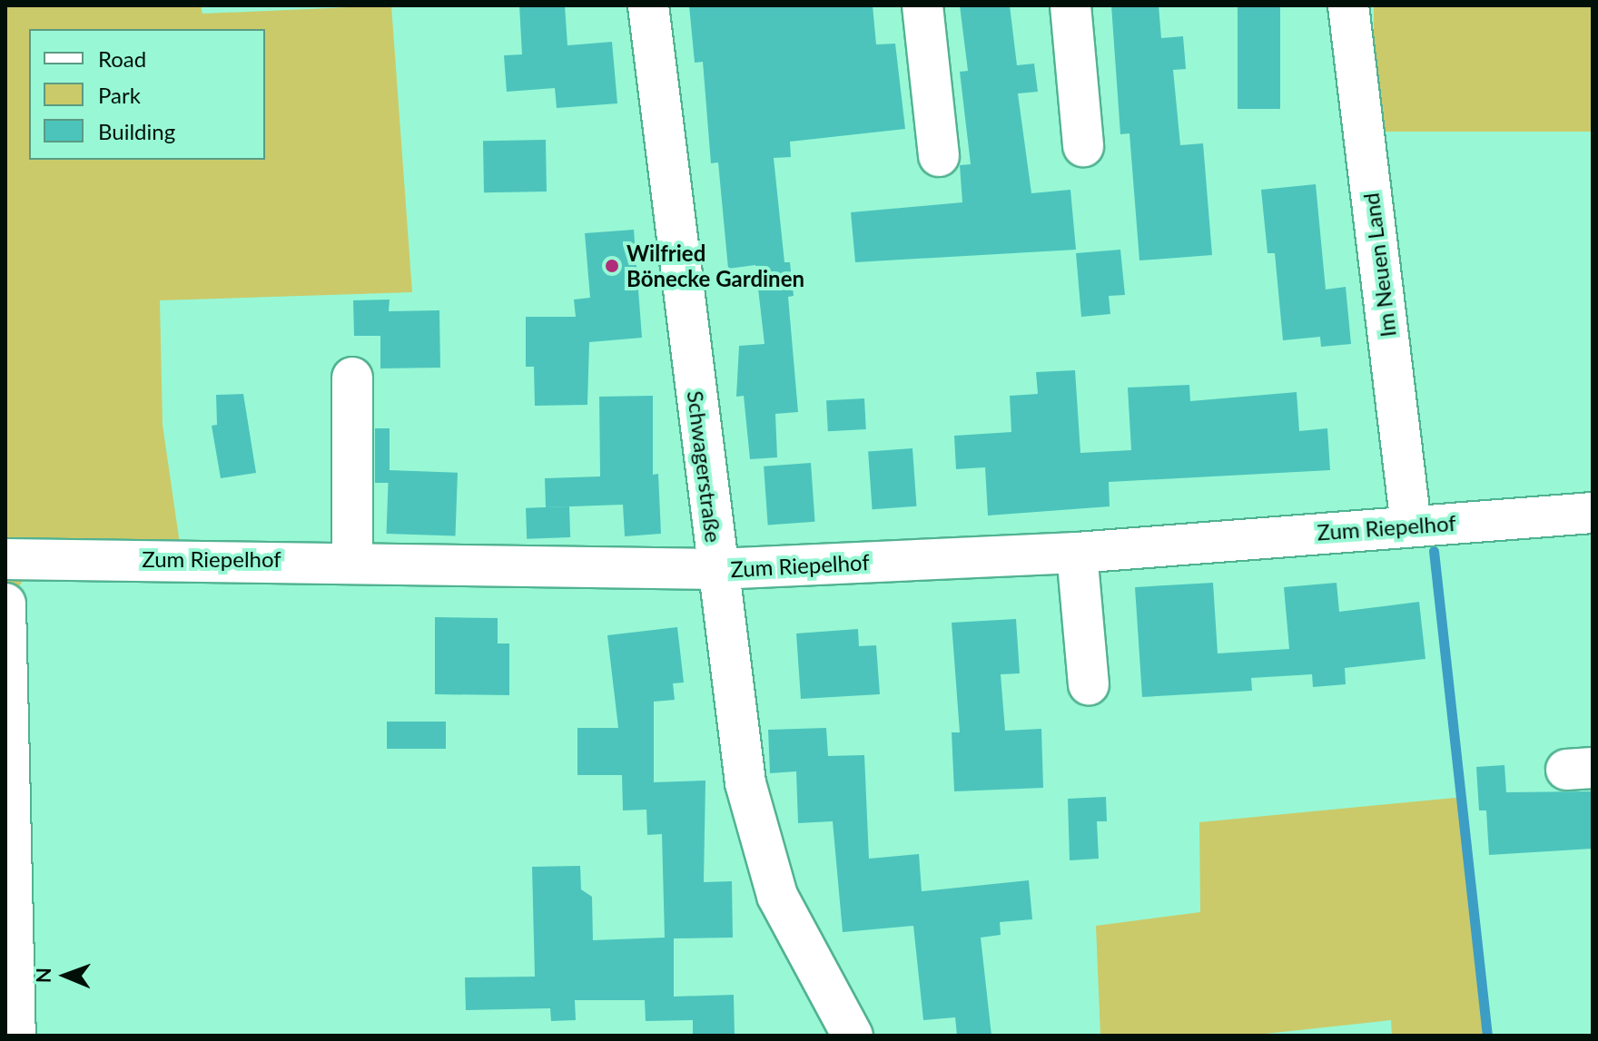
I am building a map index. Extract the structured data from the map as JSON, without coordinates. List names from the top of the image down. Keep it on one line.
{"streets":{"street":["Im Neuen Land","Schwagerstraße","Zum Riepelhof"]},"crossings":[["Im Neuen Land","Zum Riepelhof"],["Schwagerstraße","Zum Riepelhof"]],"places":["Wilfried Bönecke Gardinen"],"legend":["Road","Park","Building"],"north":"left"}
